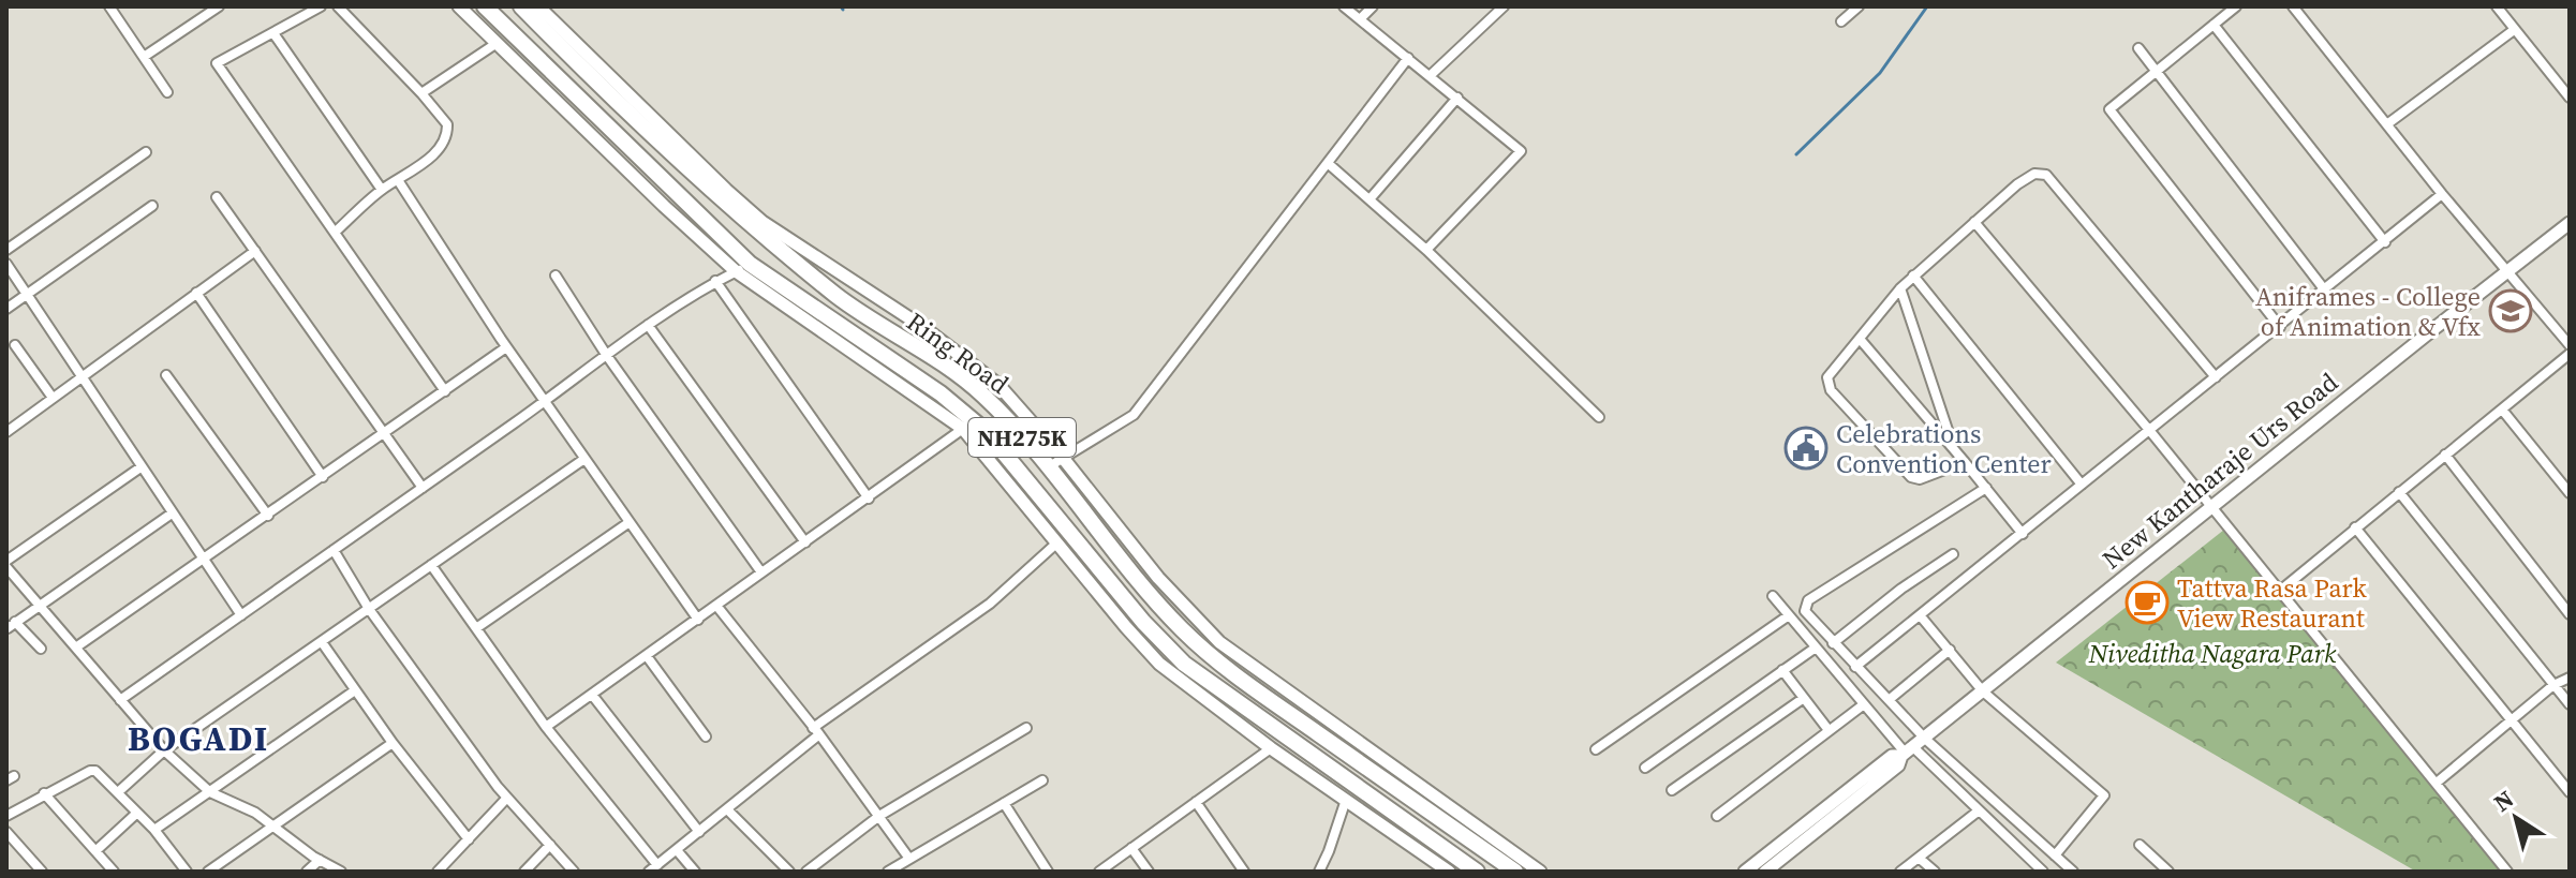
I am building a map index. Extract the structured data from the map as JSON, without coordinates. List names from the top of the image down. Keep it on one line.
{"streets":{"highway":["Ring Road","NH275K"],"street":["New Kantharaje Urs Road"]},"districts":["BOGADI"],"parks":["Niveditha Nagara Park"],"places":{"school or university":["Aniframes - College of Animation & Vfx"],"public building":["Celebrations Convention Center"],"cafe":["Tattva Rasa Park View Restaurant"]},"north":"top left"}
